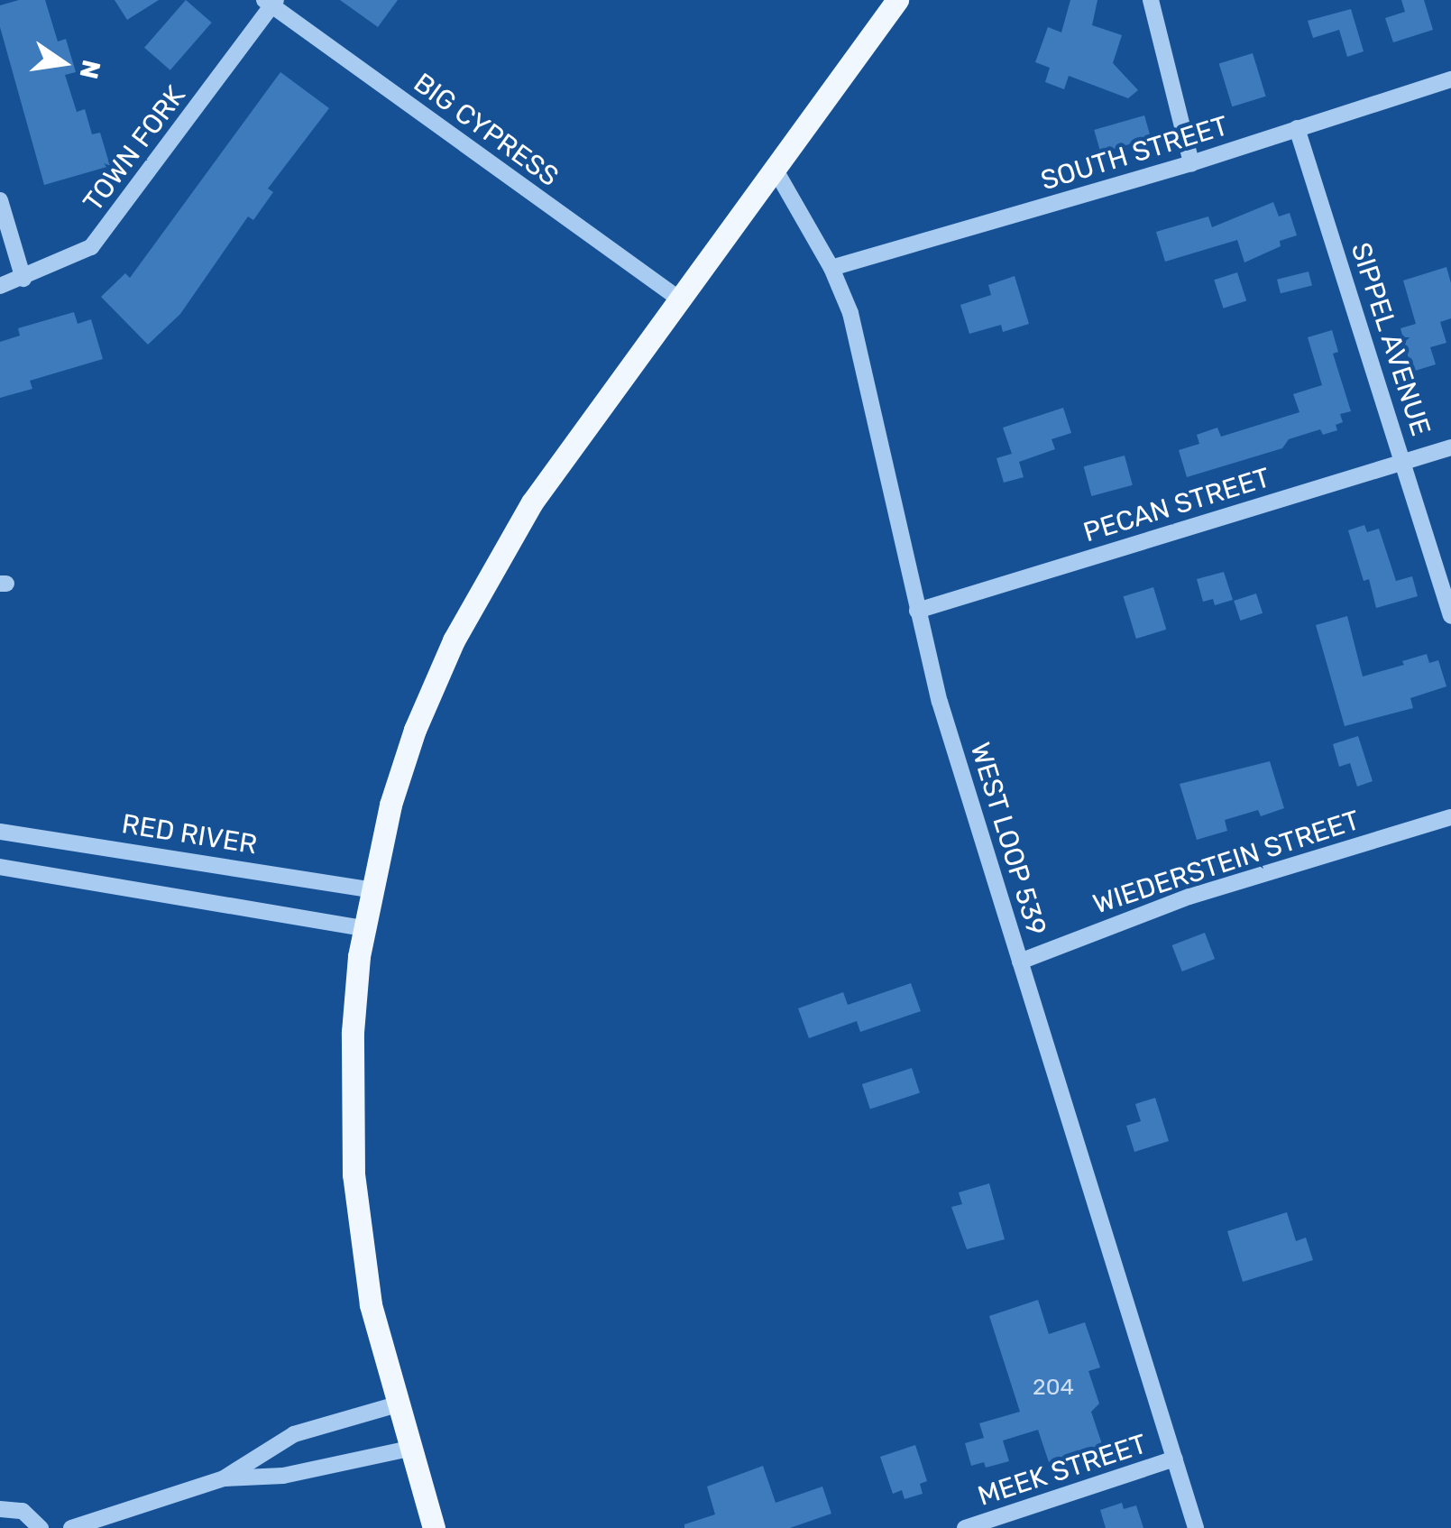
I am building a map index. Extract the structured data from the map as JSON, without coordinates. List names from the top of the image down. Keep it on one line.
{"streets":{"street":["BIG CYPRESS","TOWN FORK","SOUTH STREET","SIPPEL AVENUE","PECAN STREET","RED RIVER","WEST LOOP 539","WIEDERSTEIN STREET","MEEK STREET"]},"crossings":[["BIG CYPRESS","TOWN FORK"],["SOUTH STREET","SIPPEL AVENUE"],["SOUTH STREET","WEST LOOP 539"],["SIPPEL AVENUE","PECAN STREET"],["PECAN STREET","WEST LOOP 539"],["WEST LOOP 539","WIEDERSTEIN STREET"],["WEST LOOP 539","MEEK STREET"]],"house_numbers":["204"],"north":"right"}
